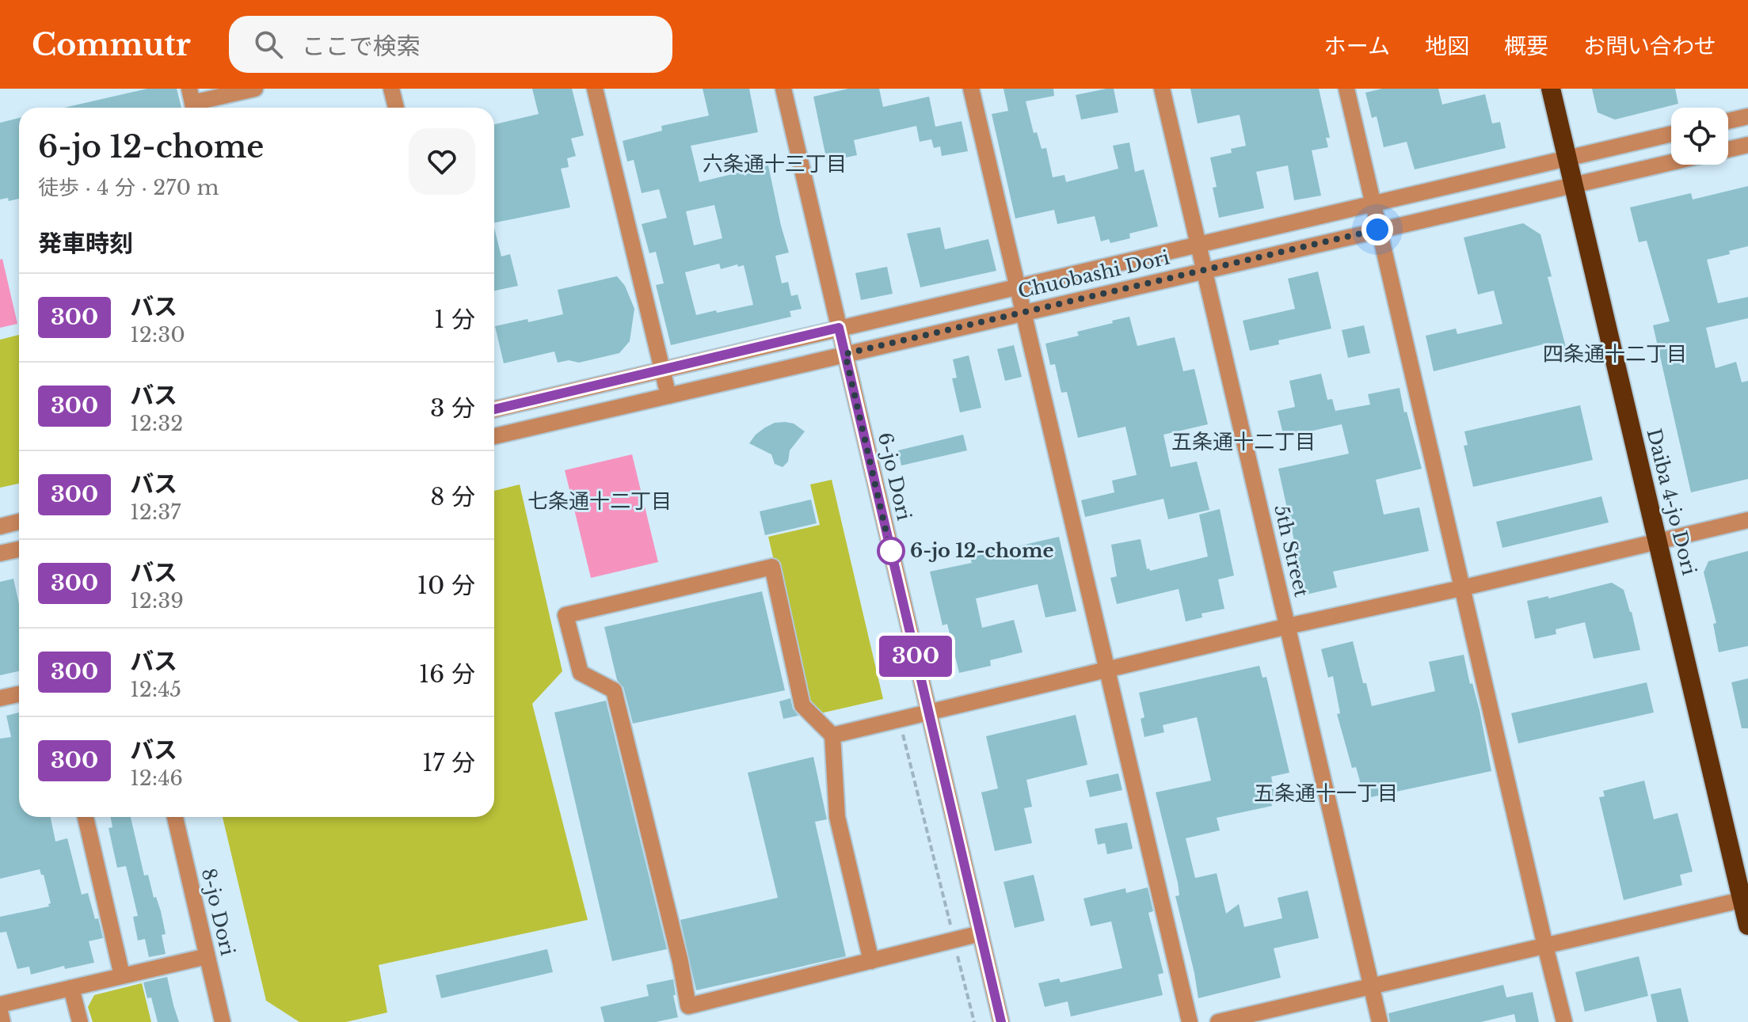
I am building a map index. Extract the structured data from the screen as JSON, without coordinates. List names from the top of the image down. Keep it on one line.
{"streets":{"highway":["Daiba 4-jo Dori"],"street":["Chuobashi Dori","6-jo Dori","5th Street","8-jo Dori"]},"crossings":[["Chuobashi Dori","6-jo Dori"],["Chuobashi Dori","Daiba 4-jo Dori"],["Chuobashi Dori","5th Street"]],"districts":["六条通十三丁目","四条通十二丁目","五条通十二丁目","七条通十二丁目","五条通十一丁目"],"places":["6-jo 12-chome"],"lines":["bus line 300"],"page":{"header":"Commutr","search":"ここで検索","nav":["ホーム","地図","概要","お問い合わせ"],"on_map":"300","heading":[["6-jo 12-chome","徒歩 · 4 分 · 270 m"],"発車時刻"],"list":[{"mark":"300","name":"バス","note":"12:30","value":"1 分"},{"mark":"300","name":"バス","note":"12:32","value":"3 分"},{"mark":"300","name":"バス","note":"12:37","value":"8 分"},{"mark":"300","name":"バス","note":"12:39","value":"10 分"},{"mark":"300","name":"バス","note":"12:45","value":"16 分"},{"mark":"300","name":"バス","note":"12:46","value":"17 分"}]}}
